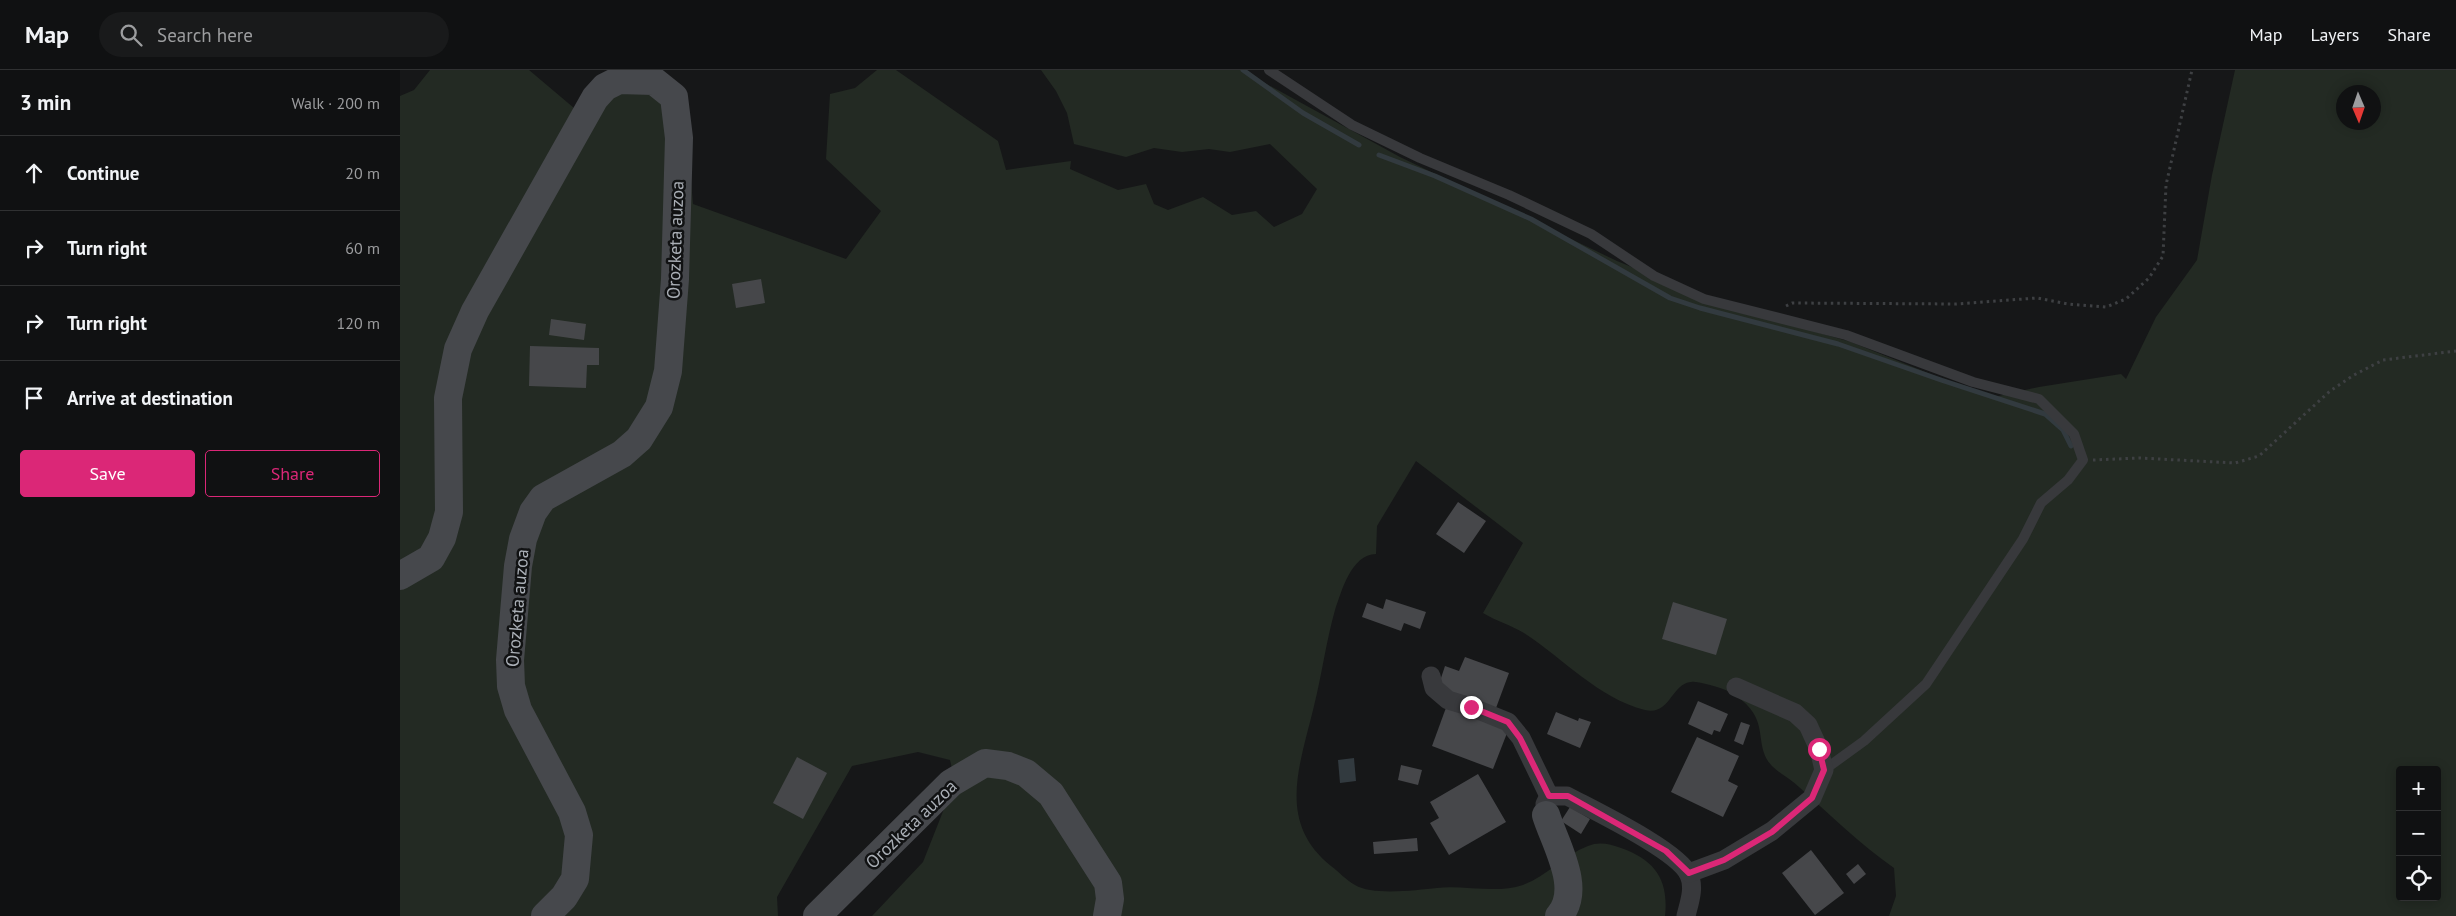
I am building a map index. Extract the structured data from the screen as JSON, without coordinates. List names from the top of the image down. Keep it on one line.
{"streets":{"street":["Orozketa auzoa"]},"north":"bottom","page":{"header":"Map","search":"Search here","nav":["Map","Layers","Share"],"heading":["3 min","Walk · 200 m"],"list":[["Continue","20 m"],["Turn right","60 m"],["Turn right","120 m"],"Arrive at destination"],"buttons":["Save","Share"],"map_buttons":["+","−"]}}
